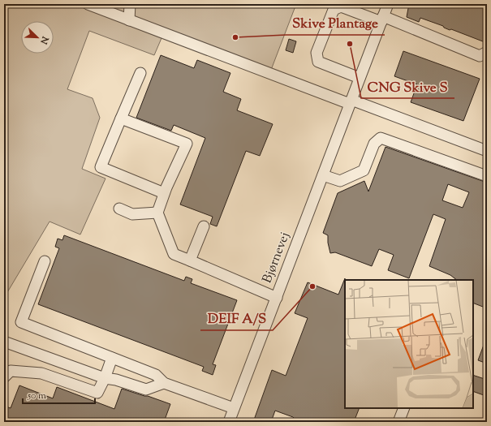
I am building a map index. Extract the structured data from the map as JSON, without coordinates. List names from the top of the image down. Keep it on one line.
{"streets":{"street":["Bjørnevej"]},"places":["Skive Plantage","CNG Skive S","DEIF A/S"],"scale_bar":"50 m","north":"bottom right"}
